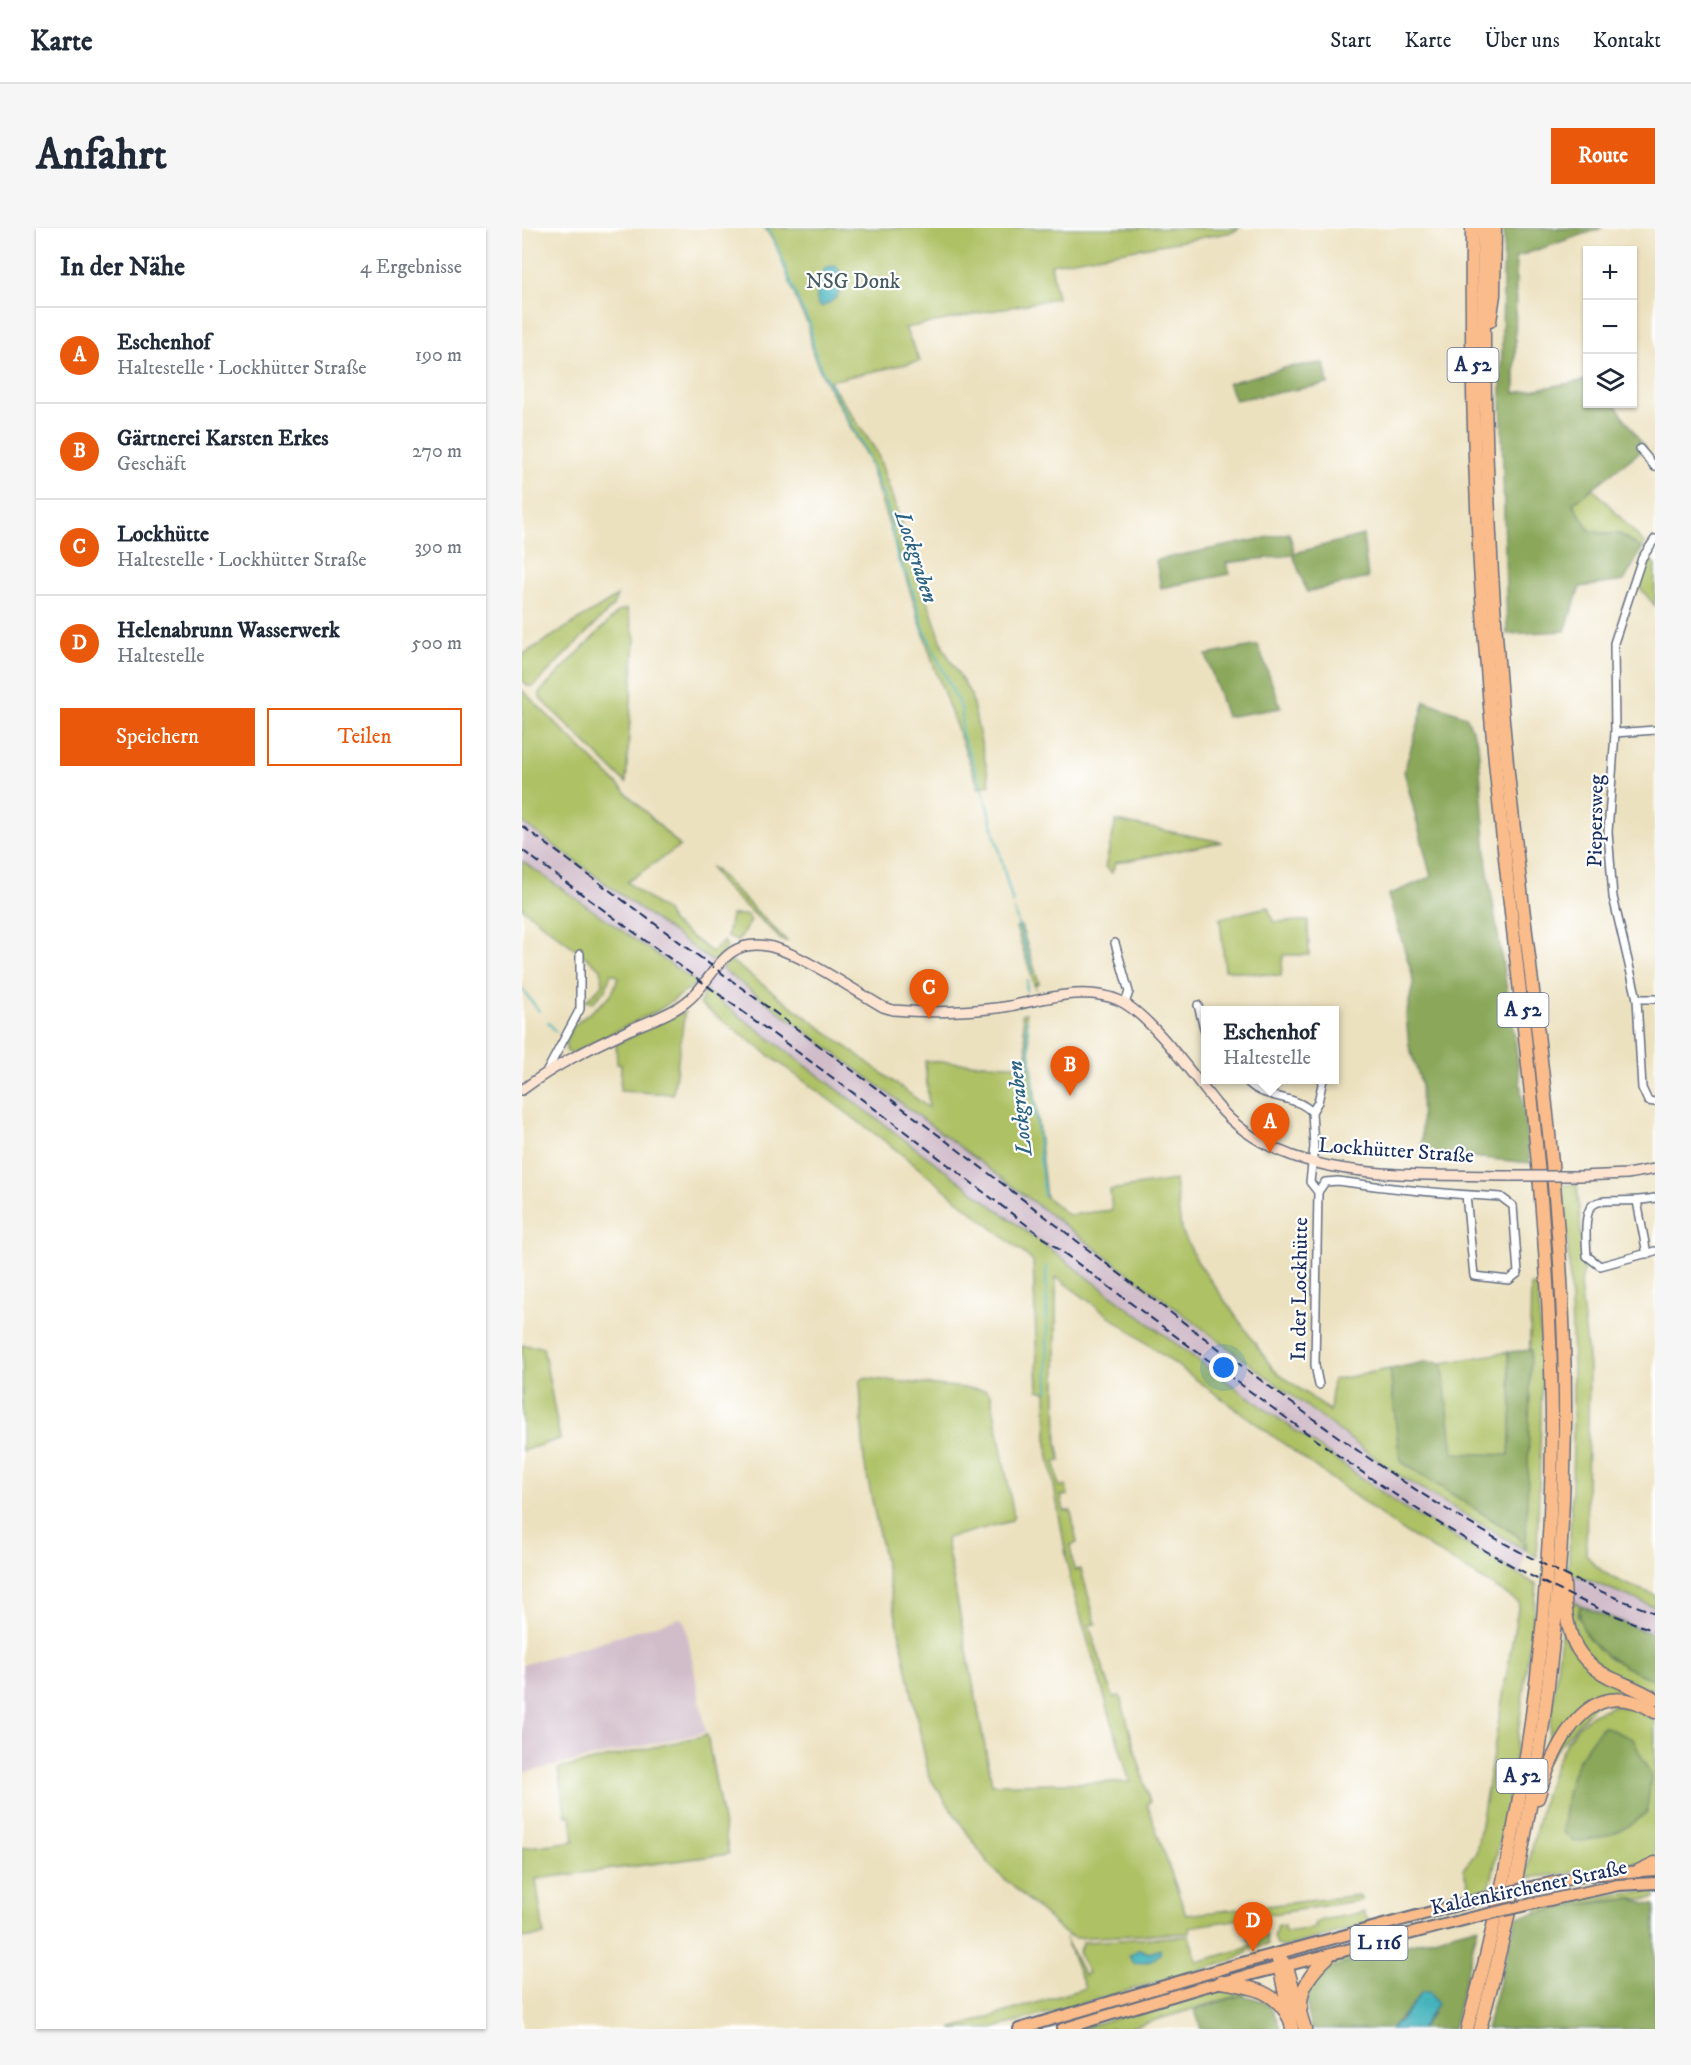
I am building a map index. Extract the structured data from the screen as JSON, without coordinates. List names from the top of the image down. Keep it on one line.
{"streets":{"highway":["A 52"],"main road":["Kaldenkirchener Straße","L 116"],"street":["Piepersweg","Lockhütter Straße","In der Lockhütte"]},"crossings":[["Lockhütter Straße","In der Lockhütte"]],"water":["Lockgraben"],"parks":["NSG Donk"],"page":{"header":"Karte","nav":["Start","Karte","Über uns","Kontakt"],"buttons":["Route",["Speichern","Teilen"]],"title":"Anfahrt","heading":["In der Nähe","4 Ergebnisse"],"map_buttons":["+","−"],"list":[{"mark":"A","name":"Eschenhof","note":"Haltestelle · Lockhütter Straße","value":"190 m"},{"mark":"B","name":"Gärtnerei Karsten Erkes","note":"Geschäft","value":"270 m"},{"mark":"C","name":"Lockhütte","note":"Haltestelle · Lockhütter Straße","value":"390 m"},{"mark":"D","name":"Helenabrunn Wasserwerk","note":"Haltestelle","value":"500 m"}],"pins":["C","B","A","D"],"popup":["Eschenhof","Haltestelle"]}}
